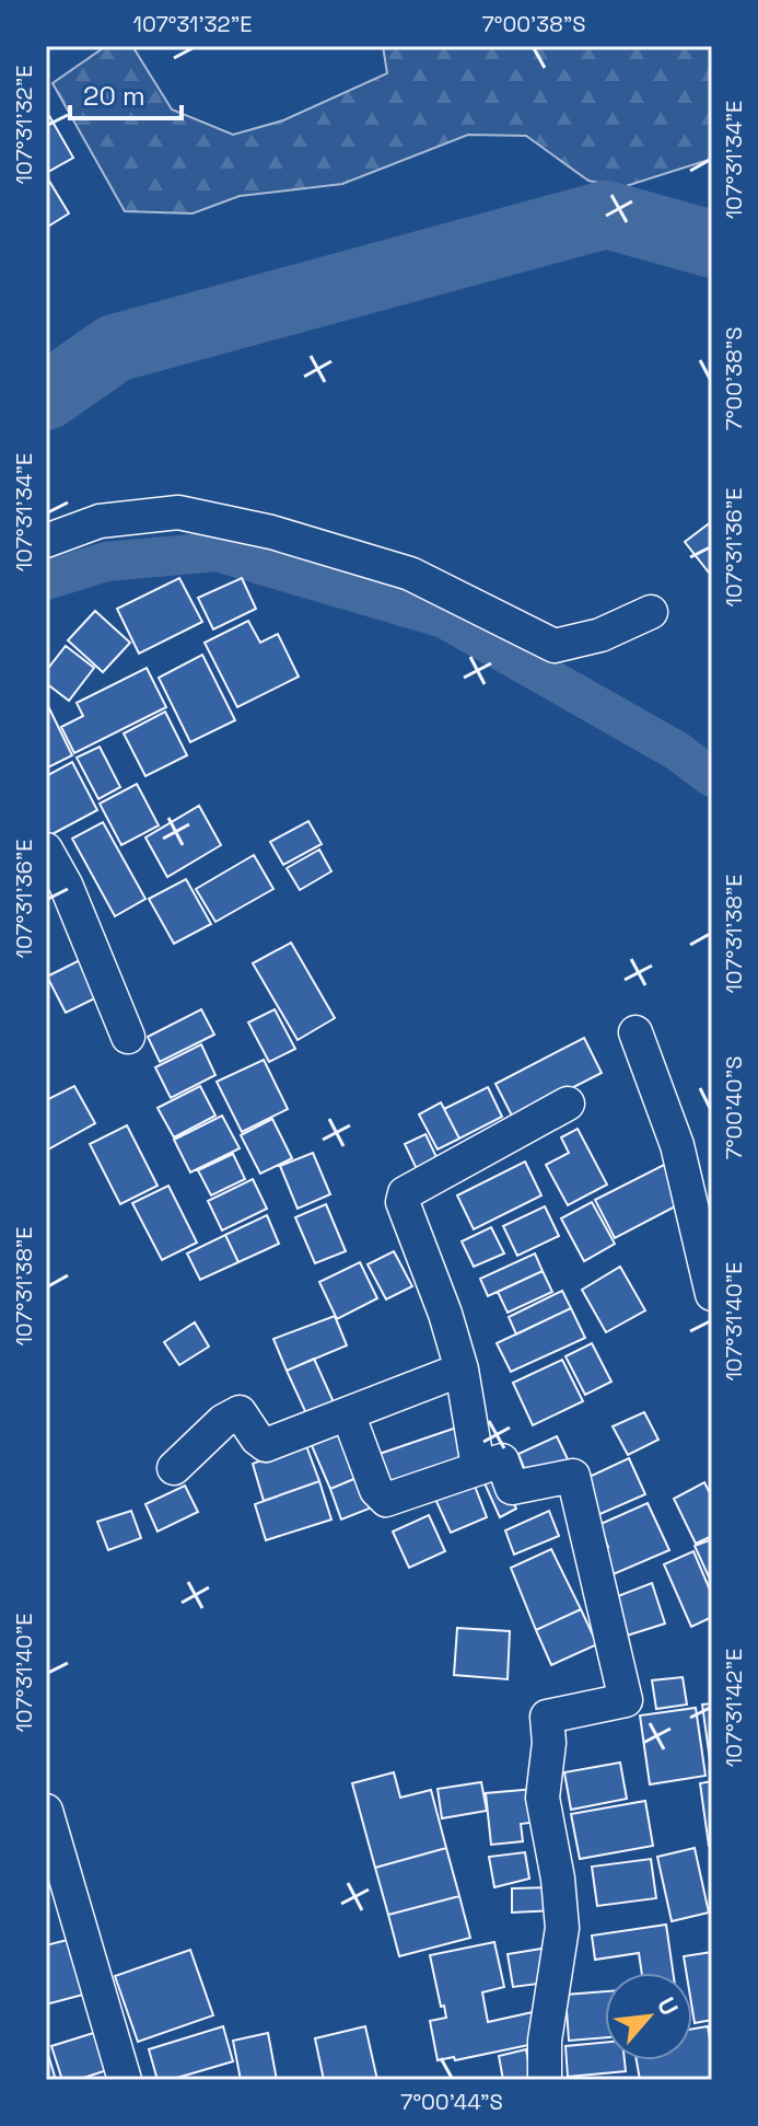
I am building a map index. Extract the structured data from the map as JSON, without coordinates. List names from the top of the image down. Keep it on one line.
{"scale_bar":"20 m","north":"top right","coordinates":["107°31'32\"E","7°00'38\"S","107°31'34\"E","107°31'36\"E","107°31'38\"E","7°00'40\"S","107°31'40\"E","107°31'42\"E","7°00'44\"S"]}
